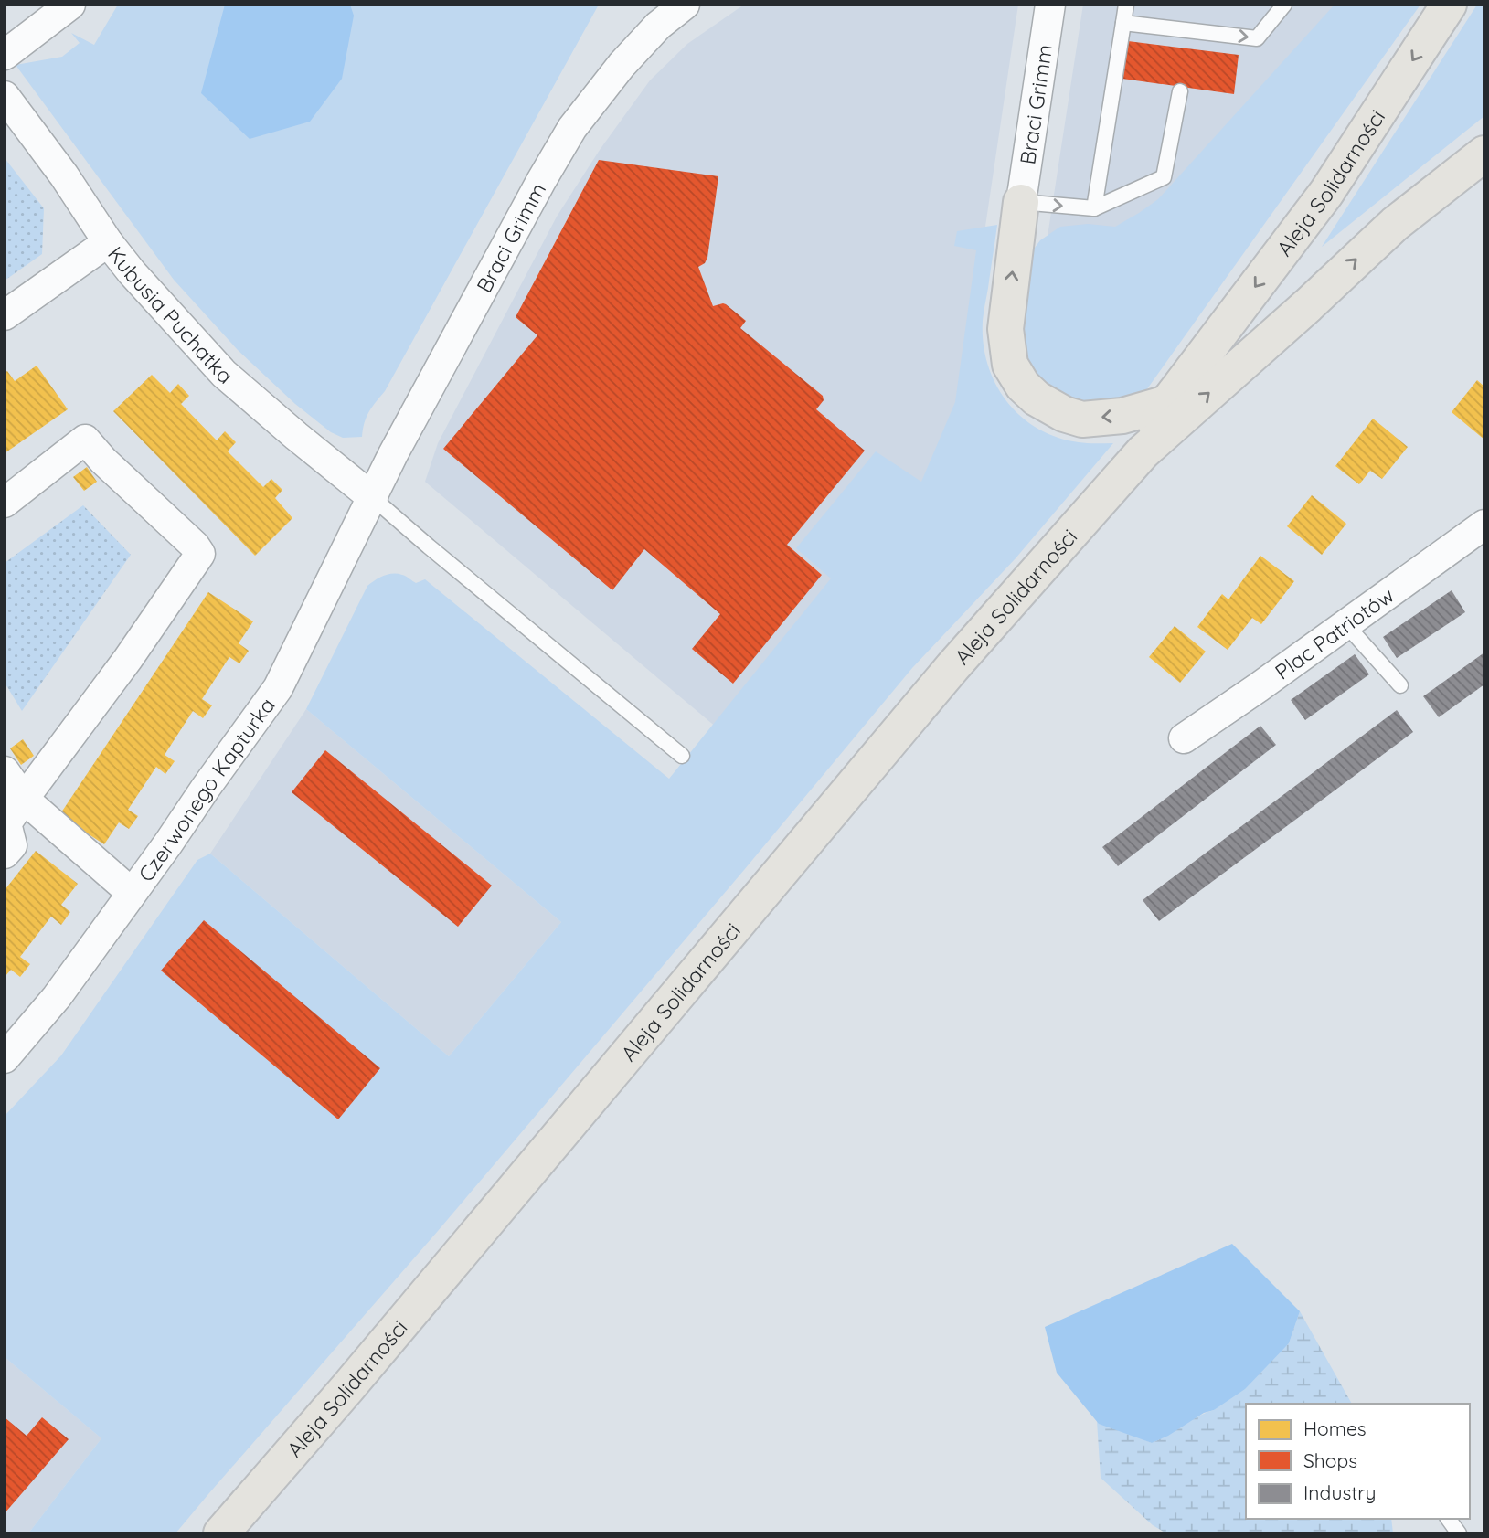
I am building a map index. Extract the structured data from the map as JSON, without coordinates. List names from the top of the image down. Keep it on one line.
{"streets":{"main road":["Aleja Solidarności"],"street":["Braci Grimm","Kubusia Puchatka","Plac Patriotów","Czerwonego Kapturka"]},"crossings":[["Braci Grimm","Kubusia Puchatka"],["Braci Grimm","Czerwonego Kapturka"],["Kubusia Puchatka","Czerwonego Kapturka"]],"legend":["Homes","Shops","Industry"]}
